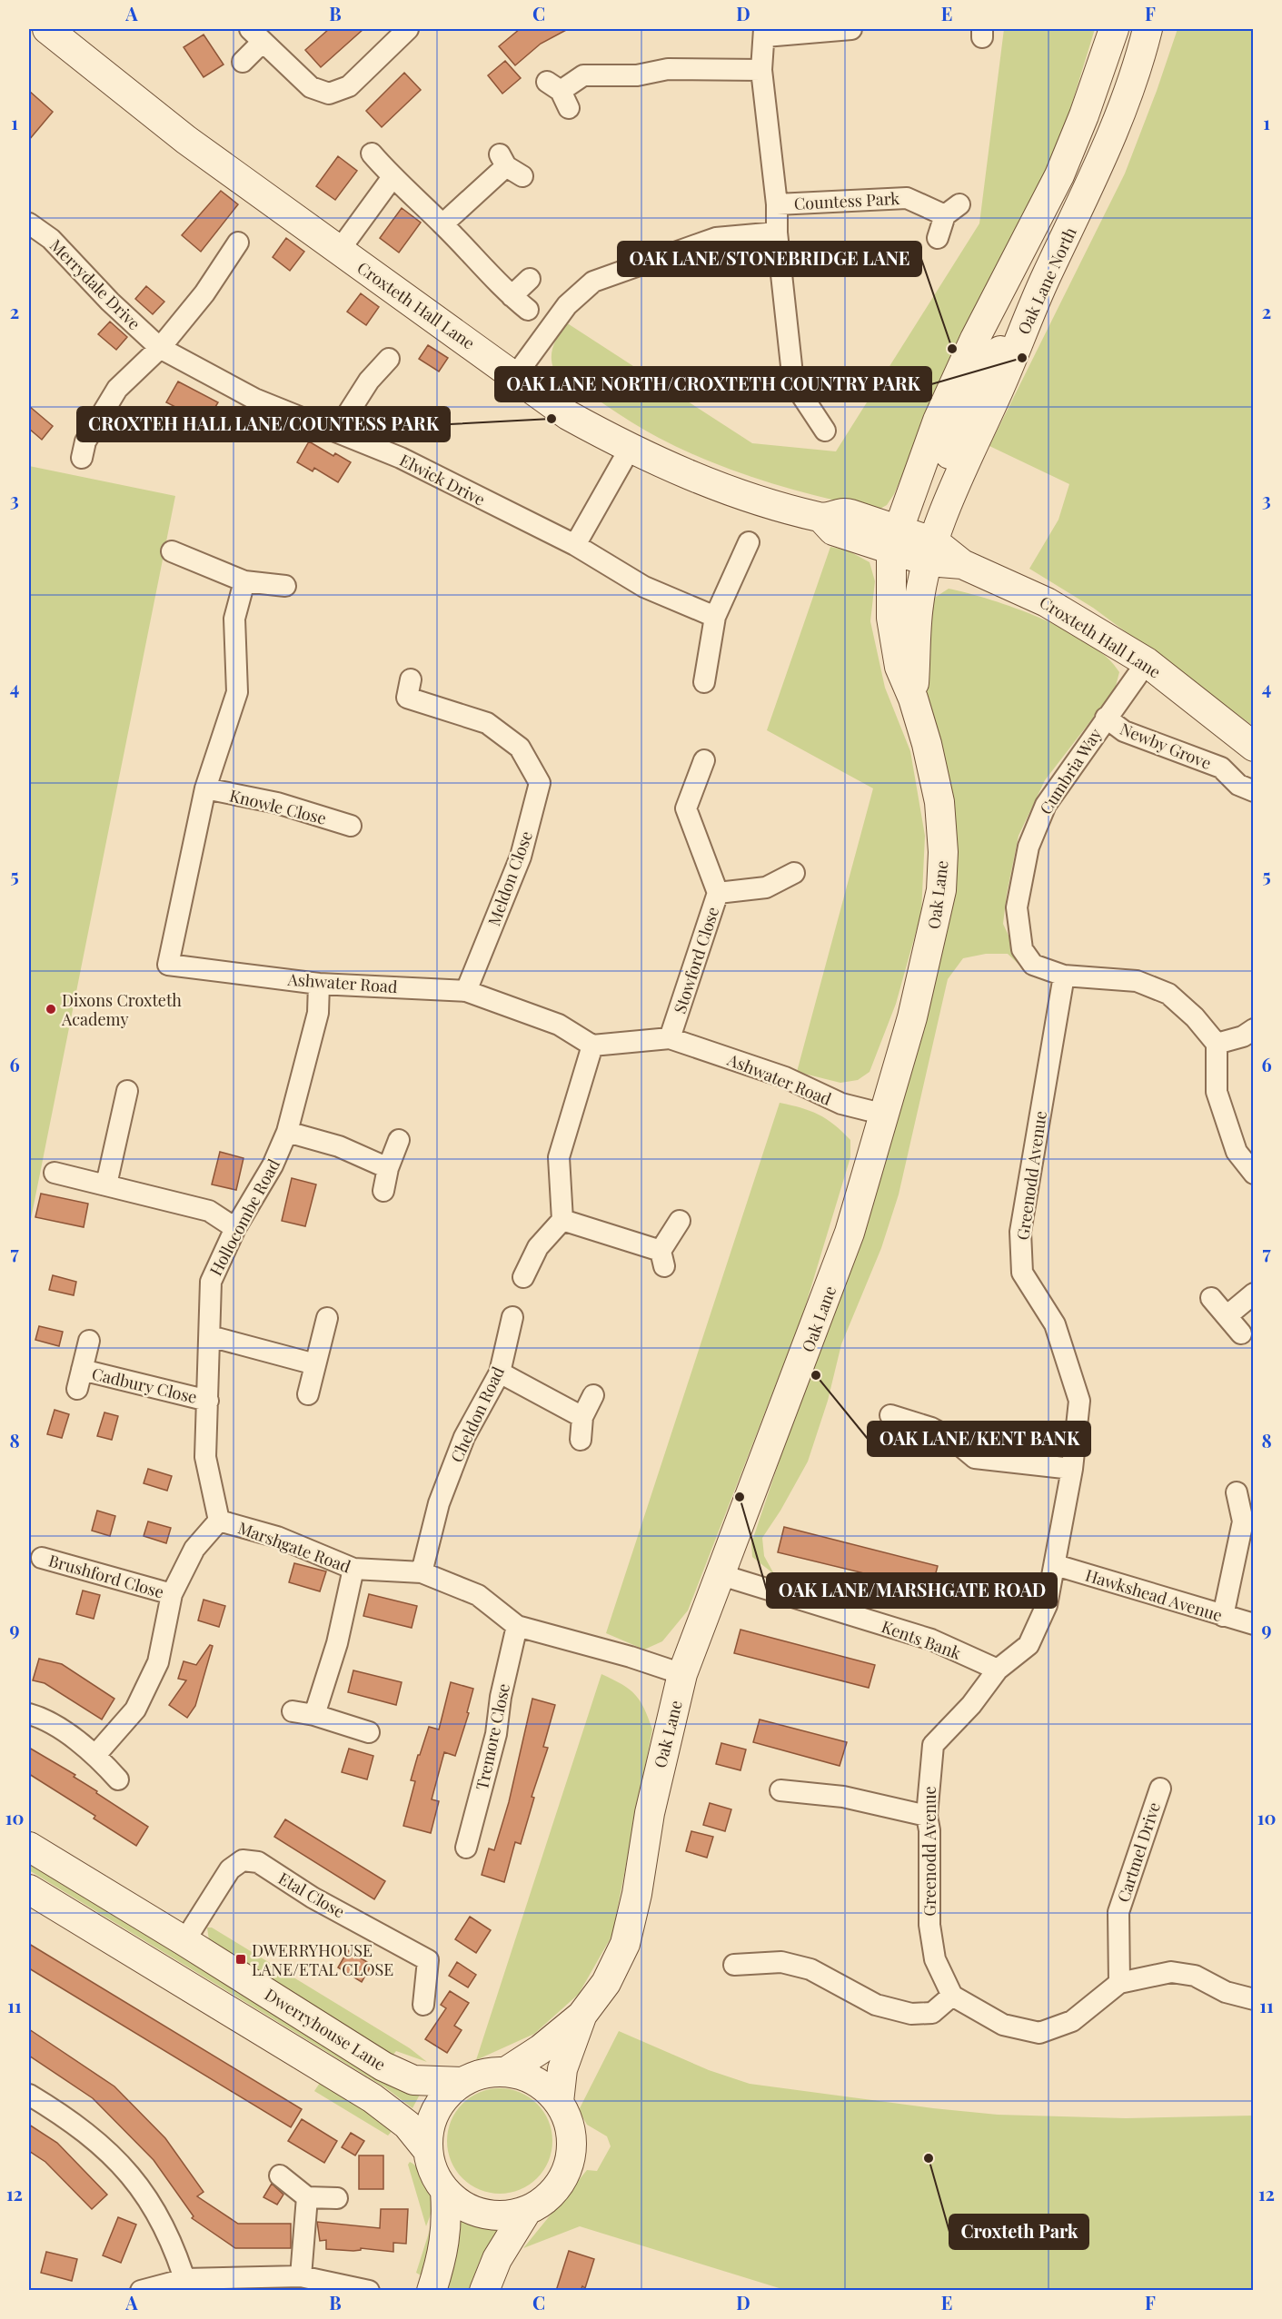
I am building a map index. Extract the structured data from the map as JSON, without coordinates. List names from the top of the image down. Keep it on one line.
{"streets":{"street":["Countess Park","Oak Lane North","Merrydale Drive","Croxteth Hall Lane","Elwick Drive","Newby Grove","Cumbria Way","Knowle Close","Meldon Close","Oak Lane","Stowford Close","Ashwater Road","Greenodd Avenue","Hollocombe Road","Cadbury Close","Cheldon Road","Marshgate Road","Brushford Close","Hawkshead Avenue","Kents Bank","Tremore Close","Cartmel Drive","Etal Close","Dwerryhouse Lane"]},"crossings":[["Oak Lane North","Croxteth Hall Lane"],["Oak Lane North","Oak Lane"],["Merrydale Drive","Elwick Drive"],["Croxteth Hall Lane","Cumbria Way"],["Croxteth Hall Lane","Oak Lane"],["Newby Grove","Cumbria Way"],["Cumbria Way","Greenodd Avenue"],["Knowle Close","Ashwater Road"],["Meldon Close","Ashwater Road"],["Oak Lane","Ashwater Road"],["Oak Lane","Marshgate Road"],["Oak Lane","Kents Bank"],["Oak Lane","Dwerryhouse Lane"],["Stowford Close","Ashwater Road"],["Ashwater Road","Hollocombe Road"],["Greenodd Avenue","Hawkshead Avenue"],["Greenodd Avenue","Kents Bank"],["Hollocombe Road","Cadbury Close"],["Hollocombe Road","Marshgate Road"],["Cheldon Road","Marshgate Road"],["Marshgate Road","Brushford Close"],["Marshgate Road","Tremore Close"],["Etal Close","Dwerryhouse Lane"]],"places":{"other":["OAK LANE/STONEBRIDGE LANE","OAK LANE NORTH/CROXTETH COUNTRY PARK","CROXTEH HALL LANE/COUNTESS PARK","Dixons Croxteth Academy","OAK LANE/KENT BANK","OAK LANE/MARSHGATE ROAD","Croxteth Park"],"transit":["DWERRYHOUSE LANE/ETAL CLOSE"]},"grid":{"columns":["A","B","C","D","E","F"],"rows":["1","2","3","4","5","6","7","8","9","10","11","12"]}}
